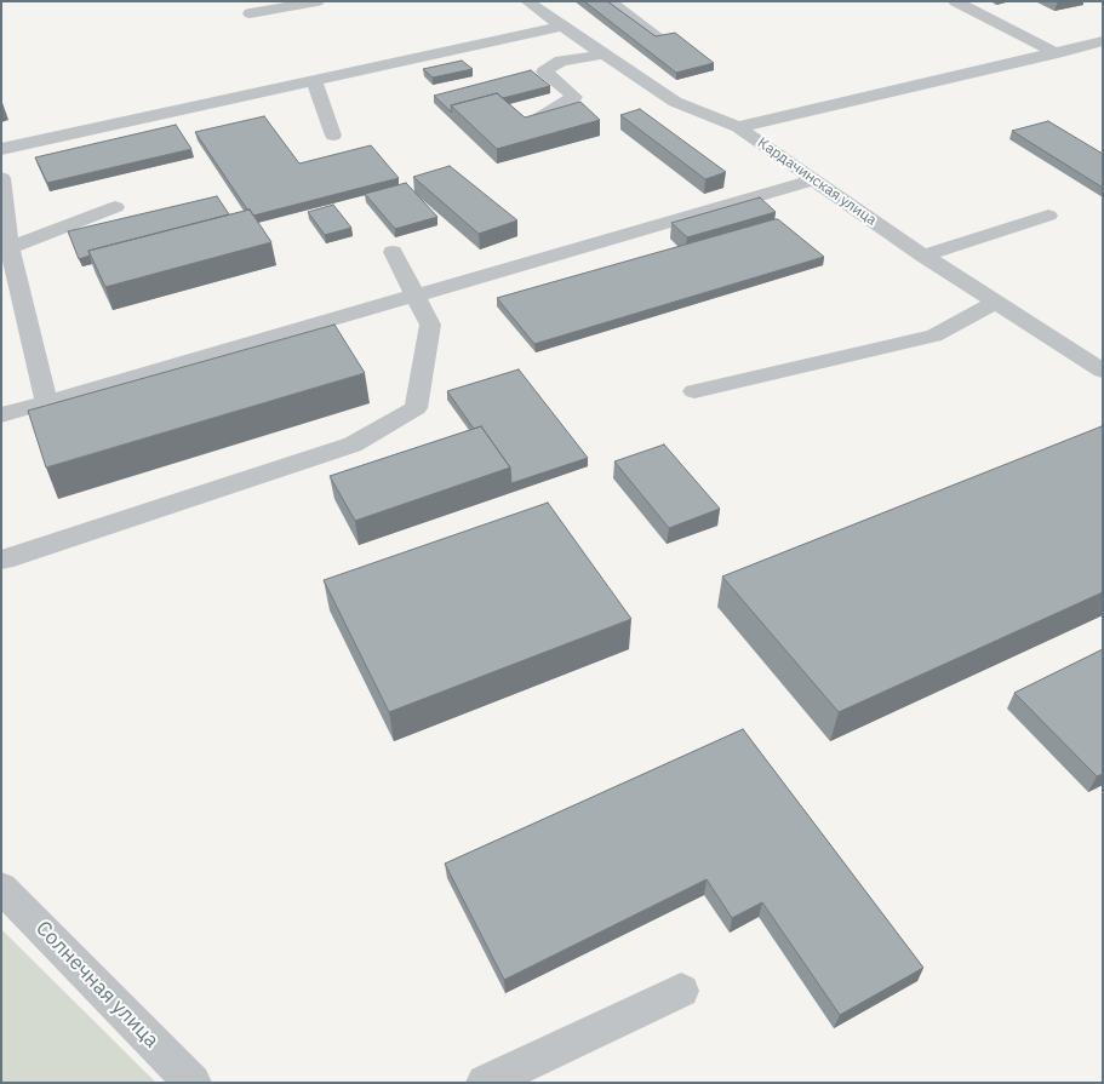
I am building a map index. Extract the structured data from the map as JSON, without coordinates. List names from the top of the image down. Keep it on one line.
{"streets":{"street":["Кардачинская улица","Солнечная улица"]}}
